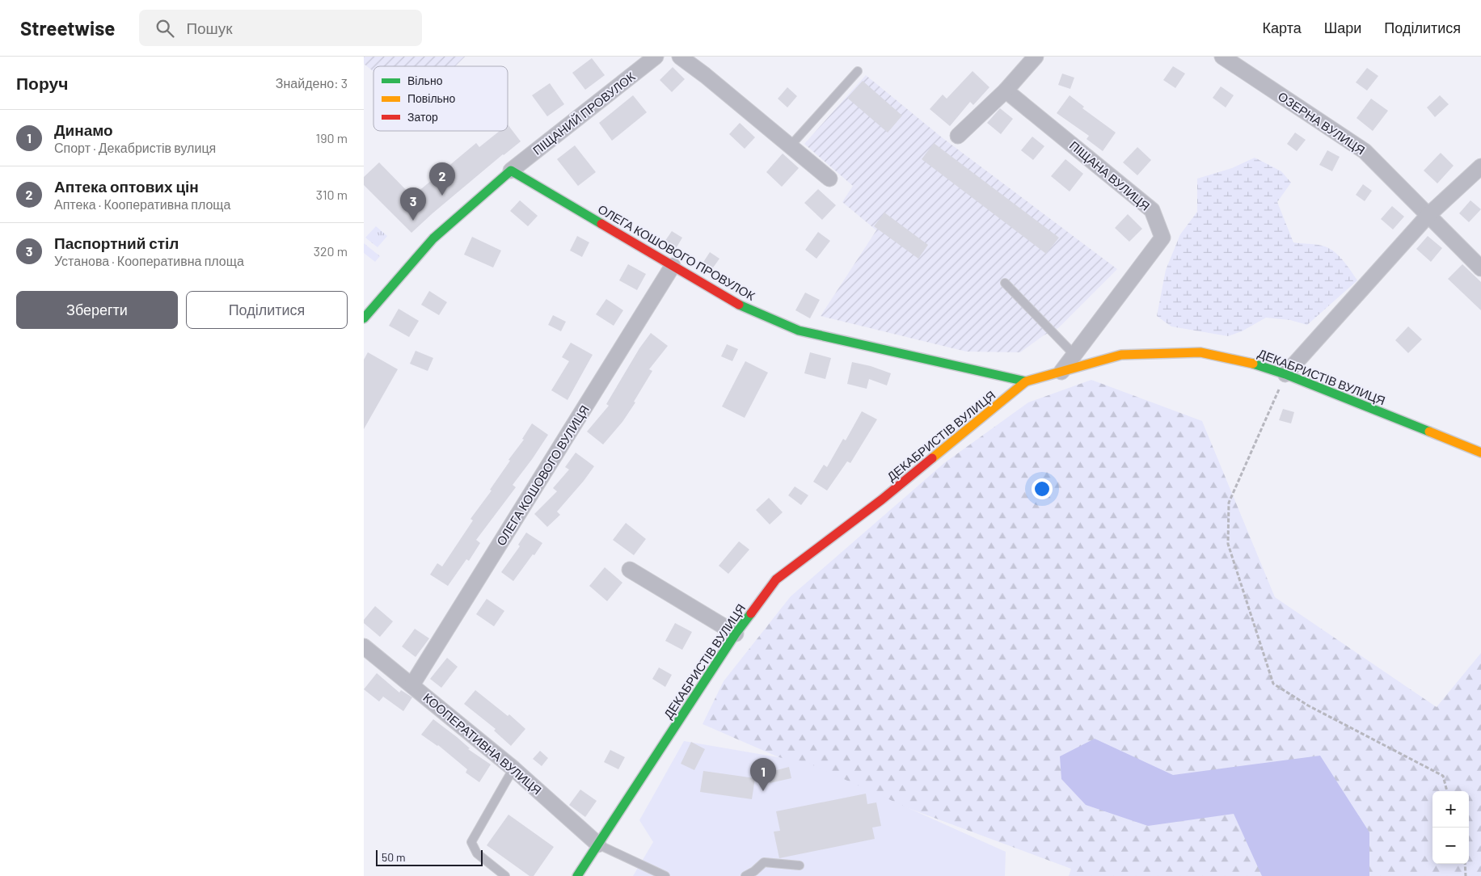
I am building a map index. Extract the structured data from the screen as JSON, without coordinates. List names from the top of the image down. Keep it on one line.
{"streets":{"street":["ПІЩАНИЙ ПРОВУЛОК","ОЗЕРНА ВУЛИЦЯ","ПІЩАНА ВУЛИЦЯ","ОЛЕГА КОШОВОГО ПРОВУЛОК","ДЕКАБРИСТІВ ВУЛИЦЯ","ОЛЕГА КОШОВОГО ВУЛИЦЯ","КООПЕРАТИВНА ВУЛИЦЯ"]},"crossings":[["ПІЩАНИЙ ПРОВУЛОК","ОЛЕГА КОШОВОГО ПРОВУЛОК"],["ПІЩАНА ВУЛИЦЯ","ДЕКАБРИСТІВ ВУЛИЦЯ"],["ОЛЕГА КОШОВОГО ПРОВУЛОК","ДЕКАБРИСТІВ ВУЛИЦЯ"],["ОЛЕГА КОШОВОГО ПРОВУЛОК","ОЛЕГА КОШОВОГО ВУЛИЦЯ"],["ДЕКАБРИСТІВ ВУЛИЦЯ","КООПЕРАТИВНА ВУЛИЦЯ"],["ОЛЕГА КОШОВОГО ВУЛИЦЯ","КООПЕРАТИВНА ВУЛИЦЯ"]],"legend":["Вільно","Повільно","Затор"],"scale_bar":"50 m","page":{"header":"Streetwise","search":"Пошук","nav":["Карта","Шари","Поділитися"],"heading":["Поруч","Знайдено: 3"],"list":[{"mark":"1","name":"Динамо","note":"Спорт · Декабристів вулиця","value":"190 m"},{"mark":"2","name":"Аптека оптових цін","note":"Аптека · Кооперативна площа","value":"310 m"},{"mark":"3","name":"Паспортний стіл","note":"Установа · Кооперативна площа","value":"320 m"}],"pins":["2","3","1"],"buttons":["Зберегти","Поділитися"],"map_buttons":["+","−"],"scale":"50 m"}}
